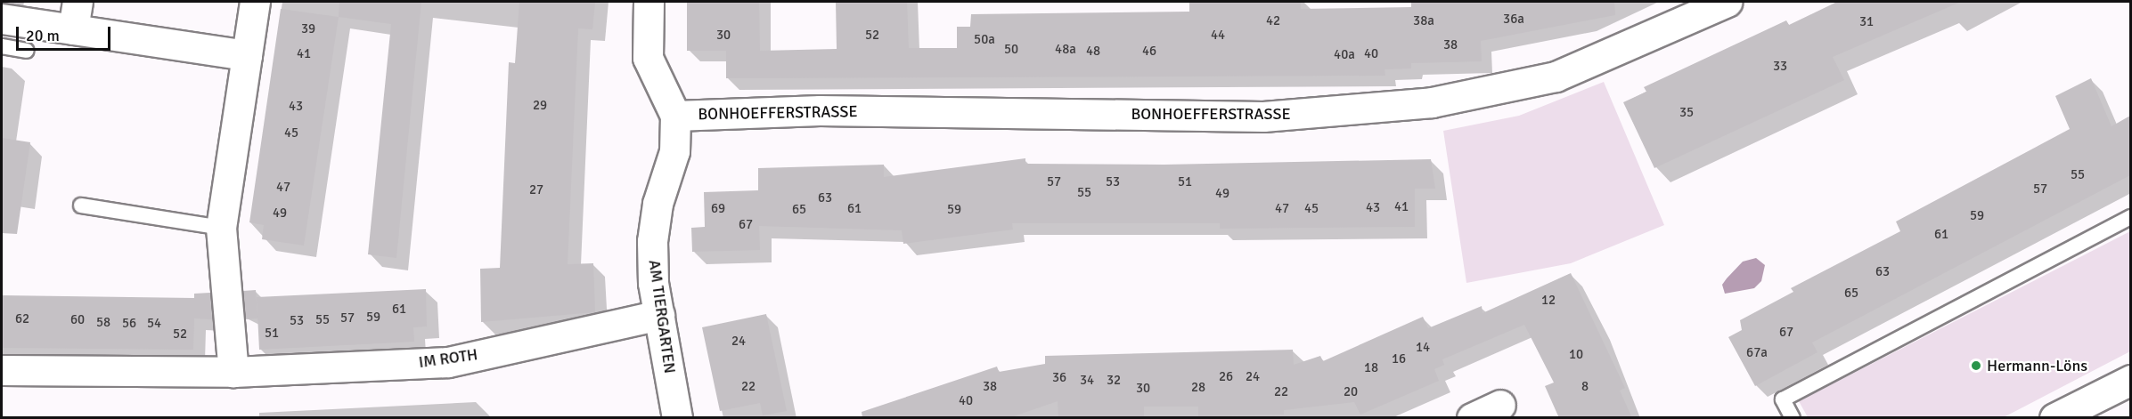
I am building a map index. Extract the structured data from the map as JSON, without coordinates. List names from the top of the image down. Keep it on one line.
{"streets":{"street":["BONHOEFFERSTRASSE","AM TIERGARTEN","IM ROTH"]},"crossings":[["BONHOEFFERSTRASSE","AM TIERGARTEN"],["AM TIERGARTEN","IM ROTH"]],"places":["Hermann-Löns"],"house_numbers":["36a","42","38a","31","39","30","52","44","50a","38","50","48a","48","46","41","40","40a","33","29","43","35","45","55","57","53","51","47","57","27","55","49","63","41","43","69","61","47","45","65","59","49","59","67","61","63","65","12","61","59","57","62","60","55","53","58","56","54","67","51","52","24","14","67a","10","16","18","26","24","36","34","32","22","38","8","28","30","22","20","40"],"scale_bar":"20 m"}
